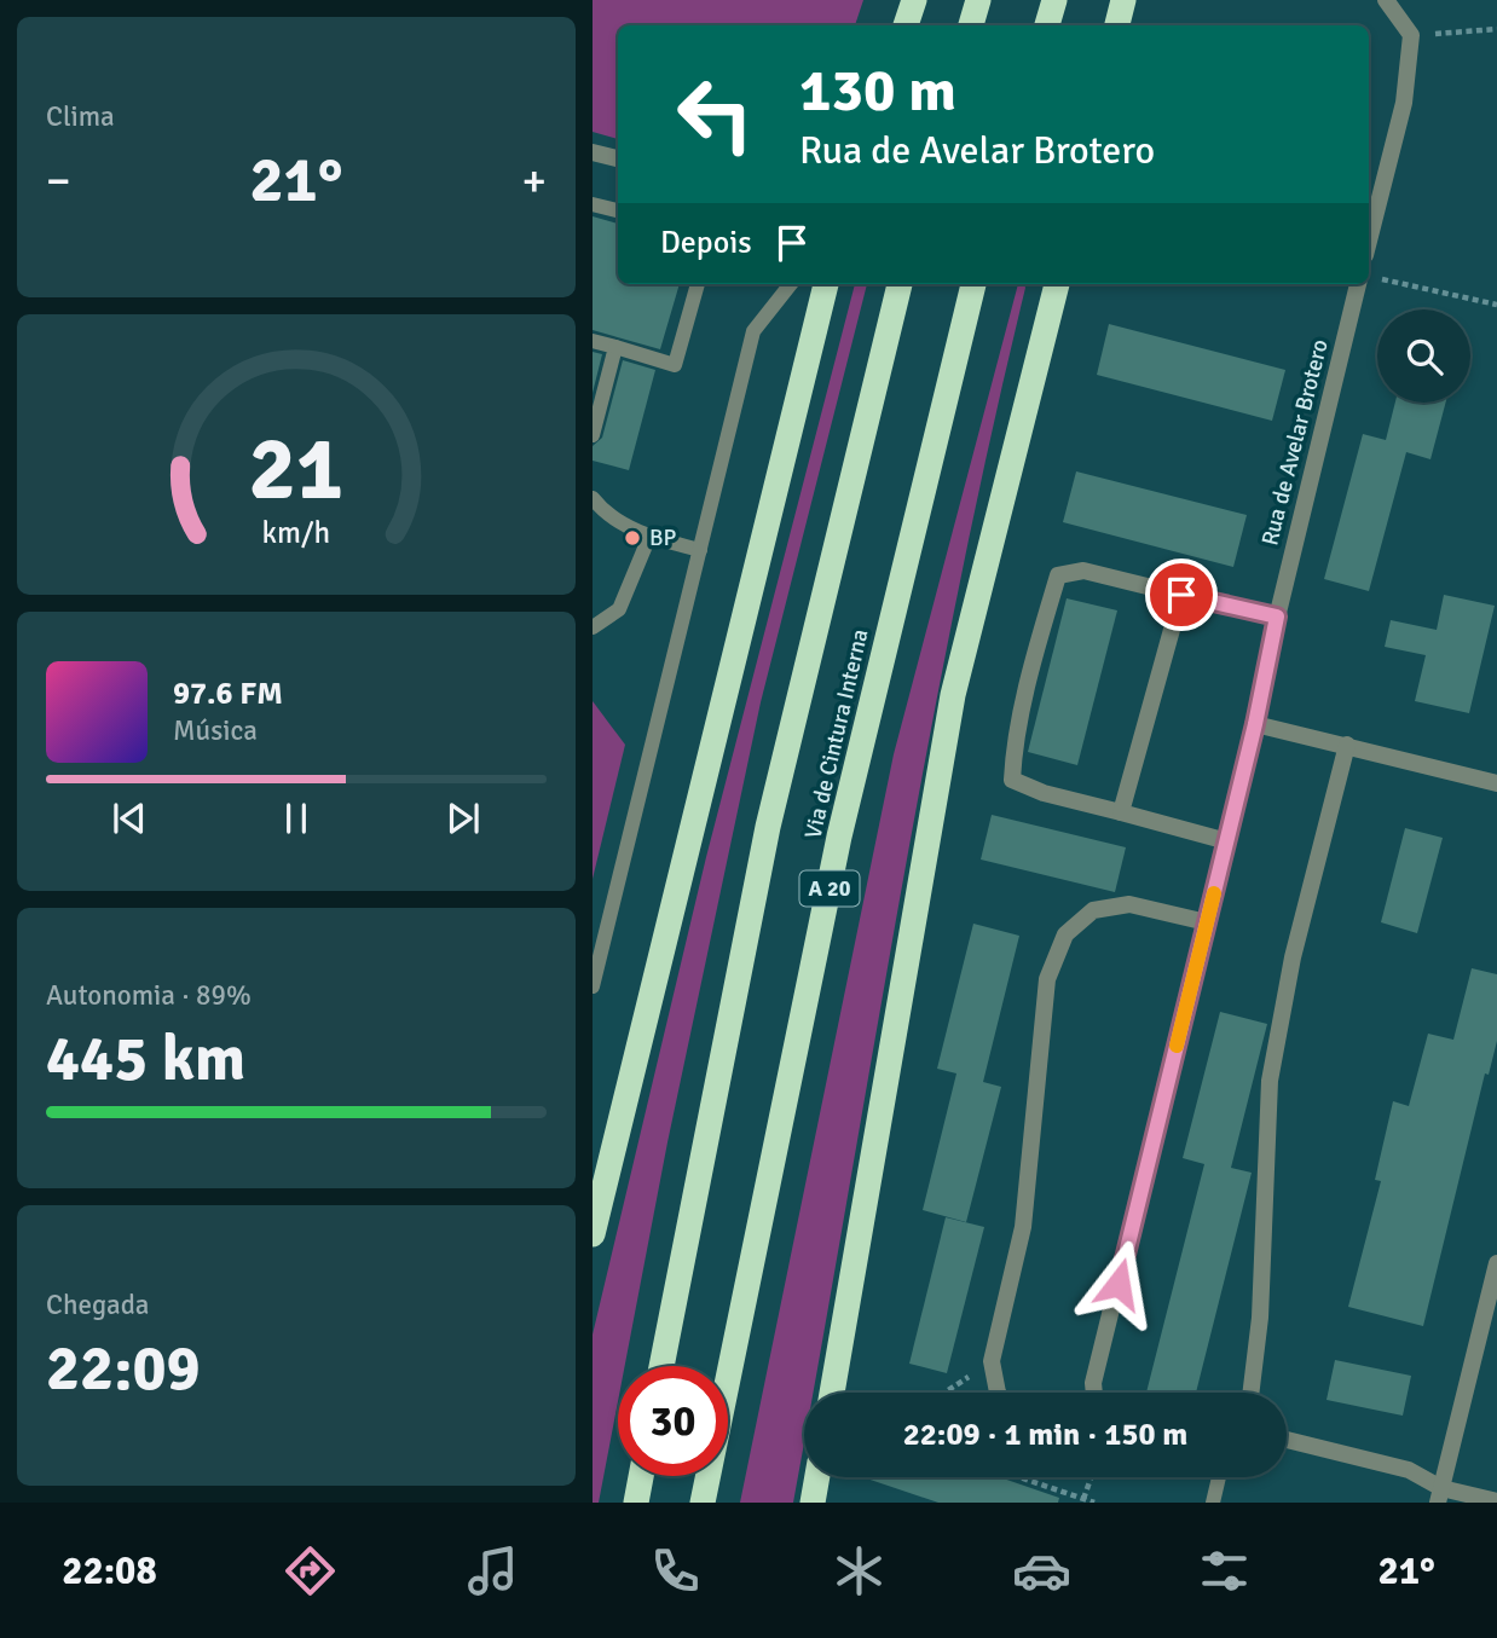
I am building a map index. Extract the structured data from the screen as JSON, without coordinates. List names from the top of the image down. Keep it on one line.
{"streets":{"highway":["Via de Cintura Interna","A 20"],"street":["Rua de Avelar Brotero"]},"places":["BP"],"page":{"tile":["Clima",["Autonomia · 89%","445 km"],["Chegada","22:09"]],"turn":["130 m","Rua de Avelar Brotero"],"heat":["−","21°","+"],"then":"Depois","song":["97.6 FM","Música"],"limit":"30","trip":"22:09 · 1 min · 150 m","tabs":["22:08","21°"],"gauge":["21","km/h"]}}
